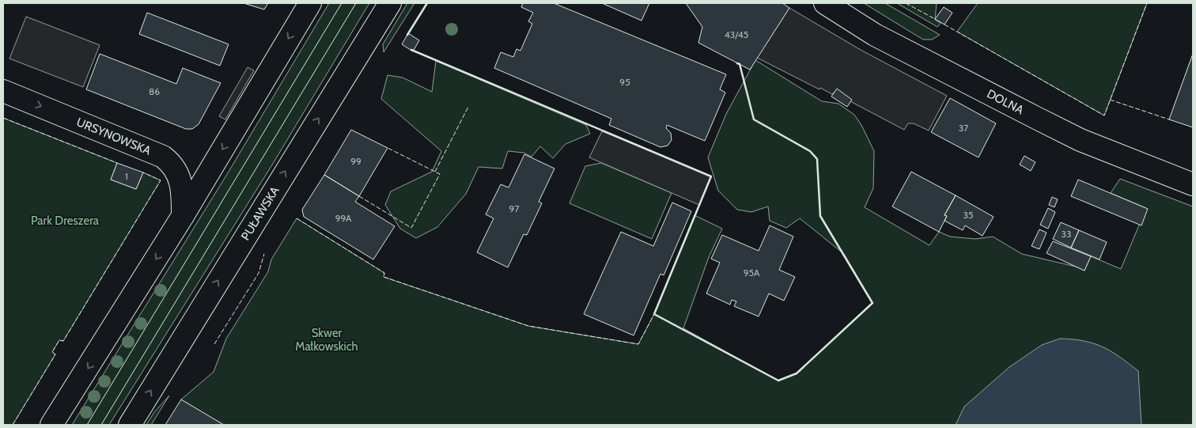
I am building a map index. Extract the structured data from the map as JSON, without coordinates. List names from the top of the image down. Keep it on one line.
{"streets":{"main road":["DOLNA","URSYNOWSKA","PUŁAWSKA"]},"one_way":["URSYNOWSKA"],"parks":["Park Dreszera","Skwer Małkowskich"],"house_numbers":["43/45","95","86","37","99","1","97","35","99A","33","95A"]}
